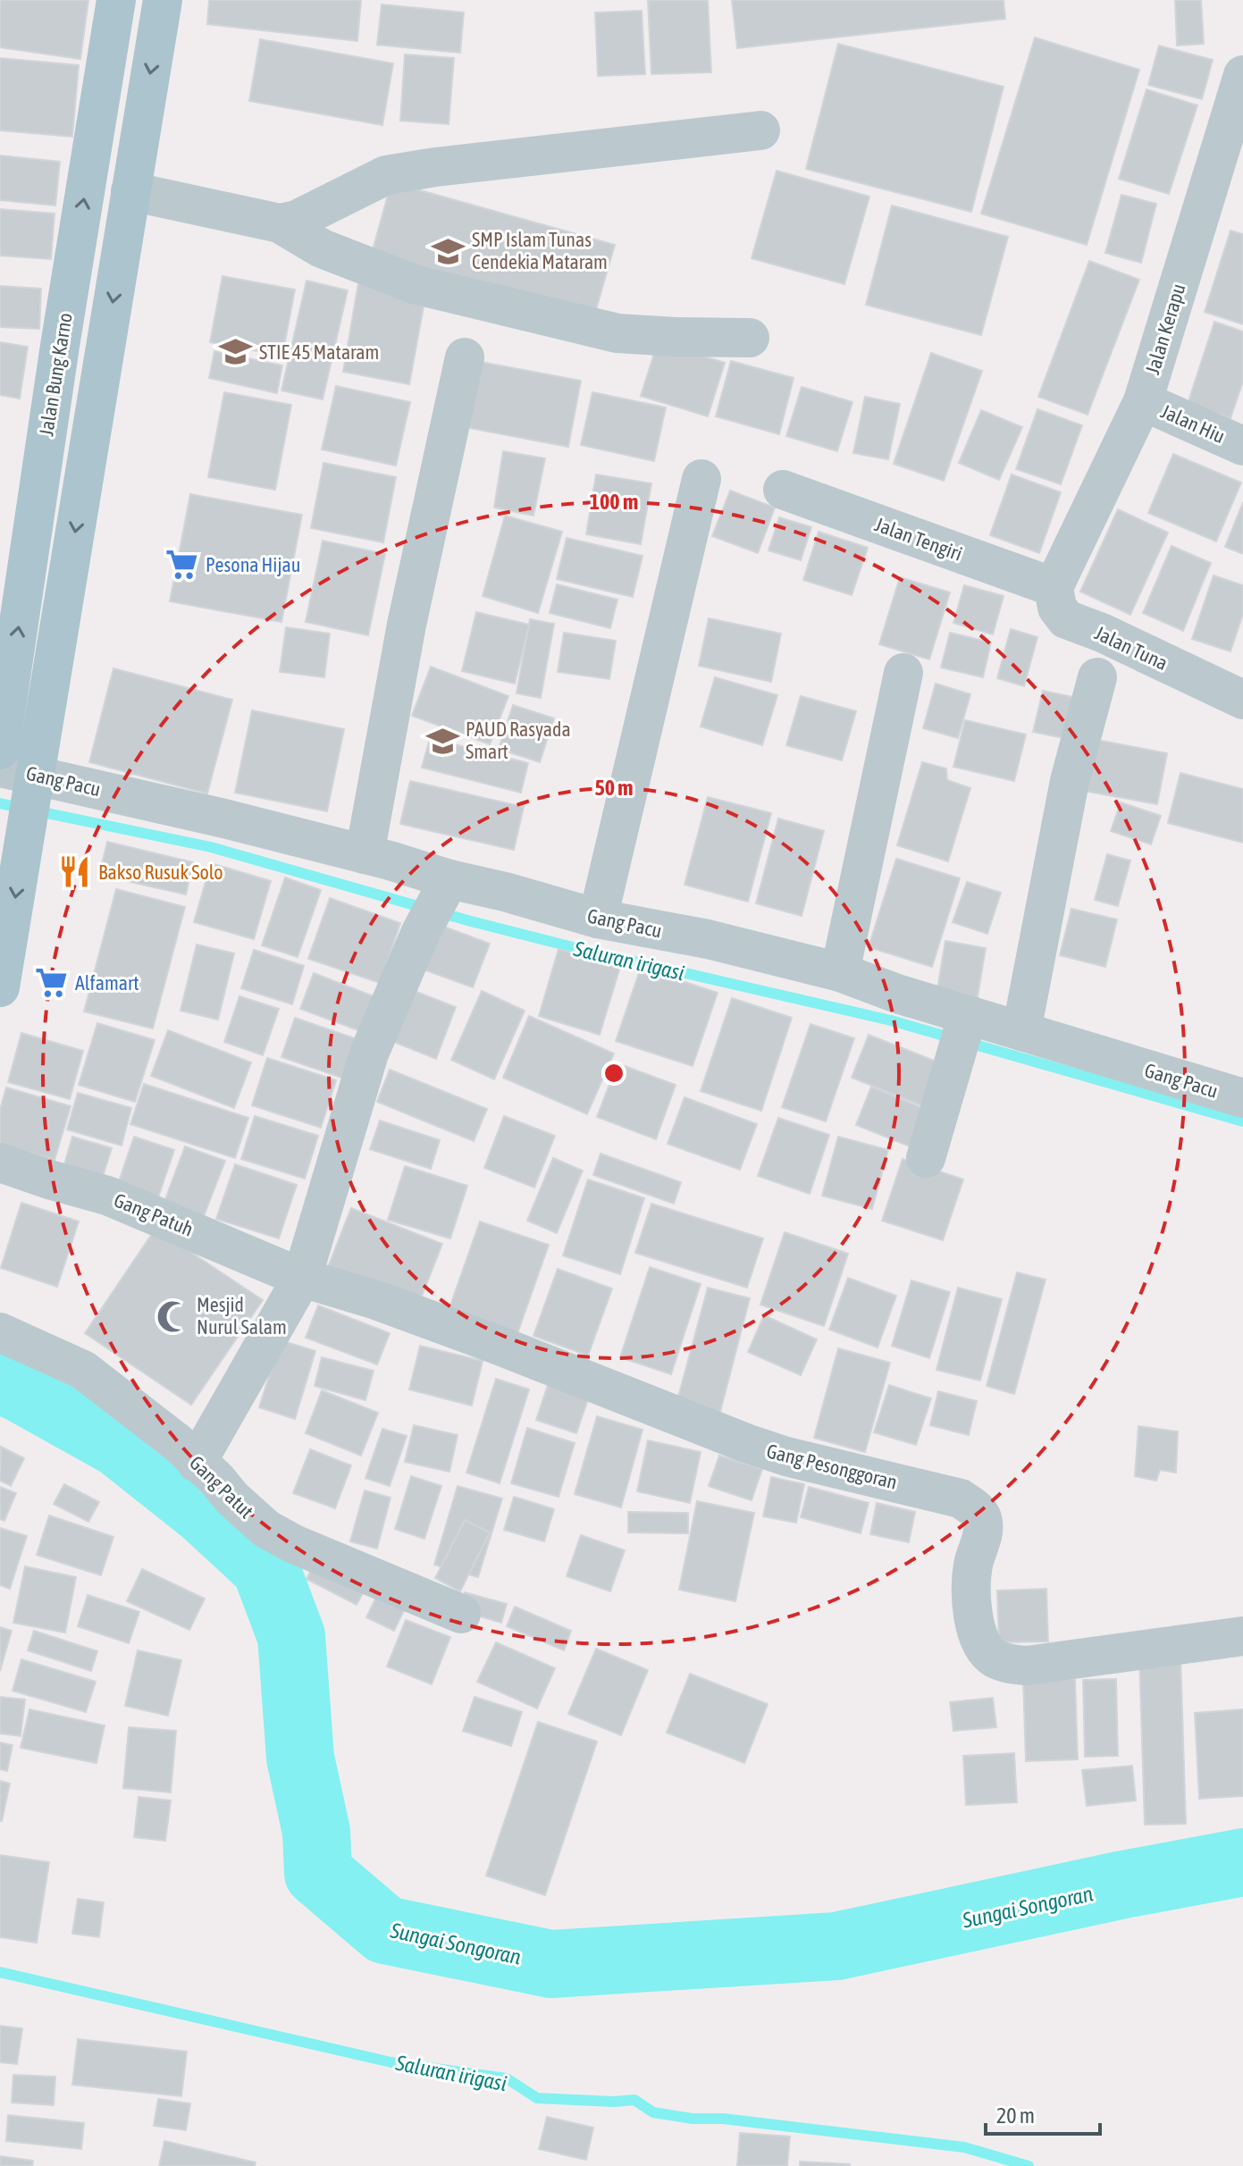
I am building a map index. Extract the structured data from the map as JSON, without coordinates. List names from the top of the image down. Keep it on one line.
{"streets":{"main road":["Jalan Bung Karno"],"street":["Jalan Kerapu","Jalan Hiu","Jalan Tengiri","Jalan Tuna","Gang Pacu","Gang Patuh","Gang Pesonggoran","Gang Patut"]},"crossings":[["Jalan Kerapu","Jalan Hiu"],["Jalan Kerapu","Jalan Tengiri"],["Jalan Kerapu","Jalan Tuna"],["Jalan Tengiri","Jalan Tuna"],["Gang Patuh","Gang Pesonggoran"]],"water":["Saluran irigasi","Sungai Songoran"],"places":{"school or university":["SMP Islam Tunas Cendekia Mataram","STIE 45 Mataram","PAUD Rasyada Smart"],"supermarket":["Pesona Hijau","Alfamart"],"restaurant":["Bakso Rusuk Solo"],"mosque":["Mesjid Nurul Salam"]},"scale_bar":"20 m","rings":["100 m","50 m"]}
